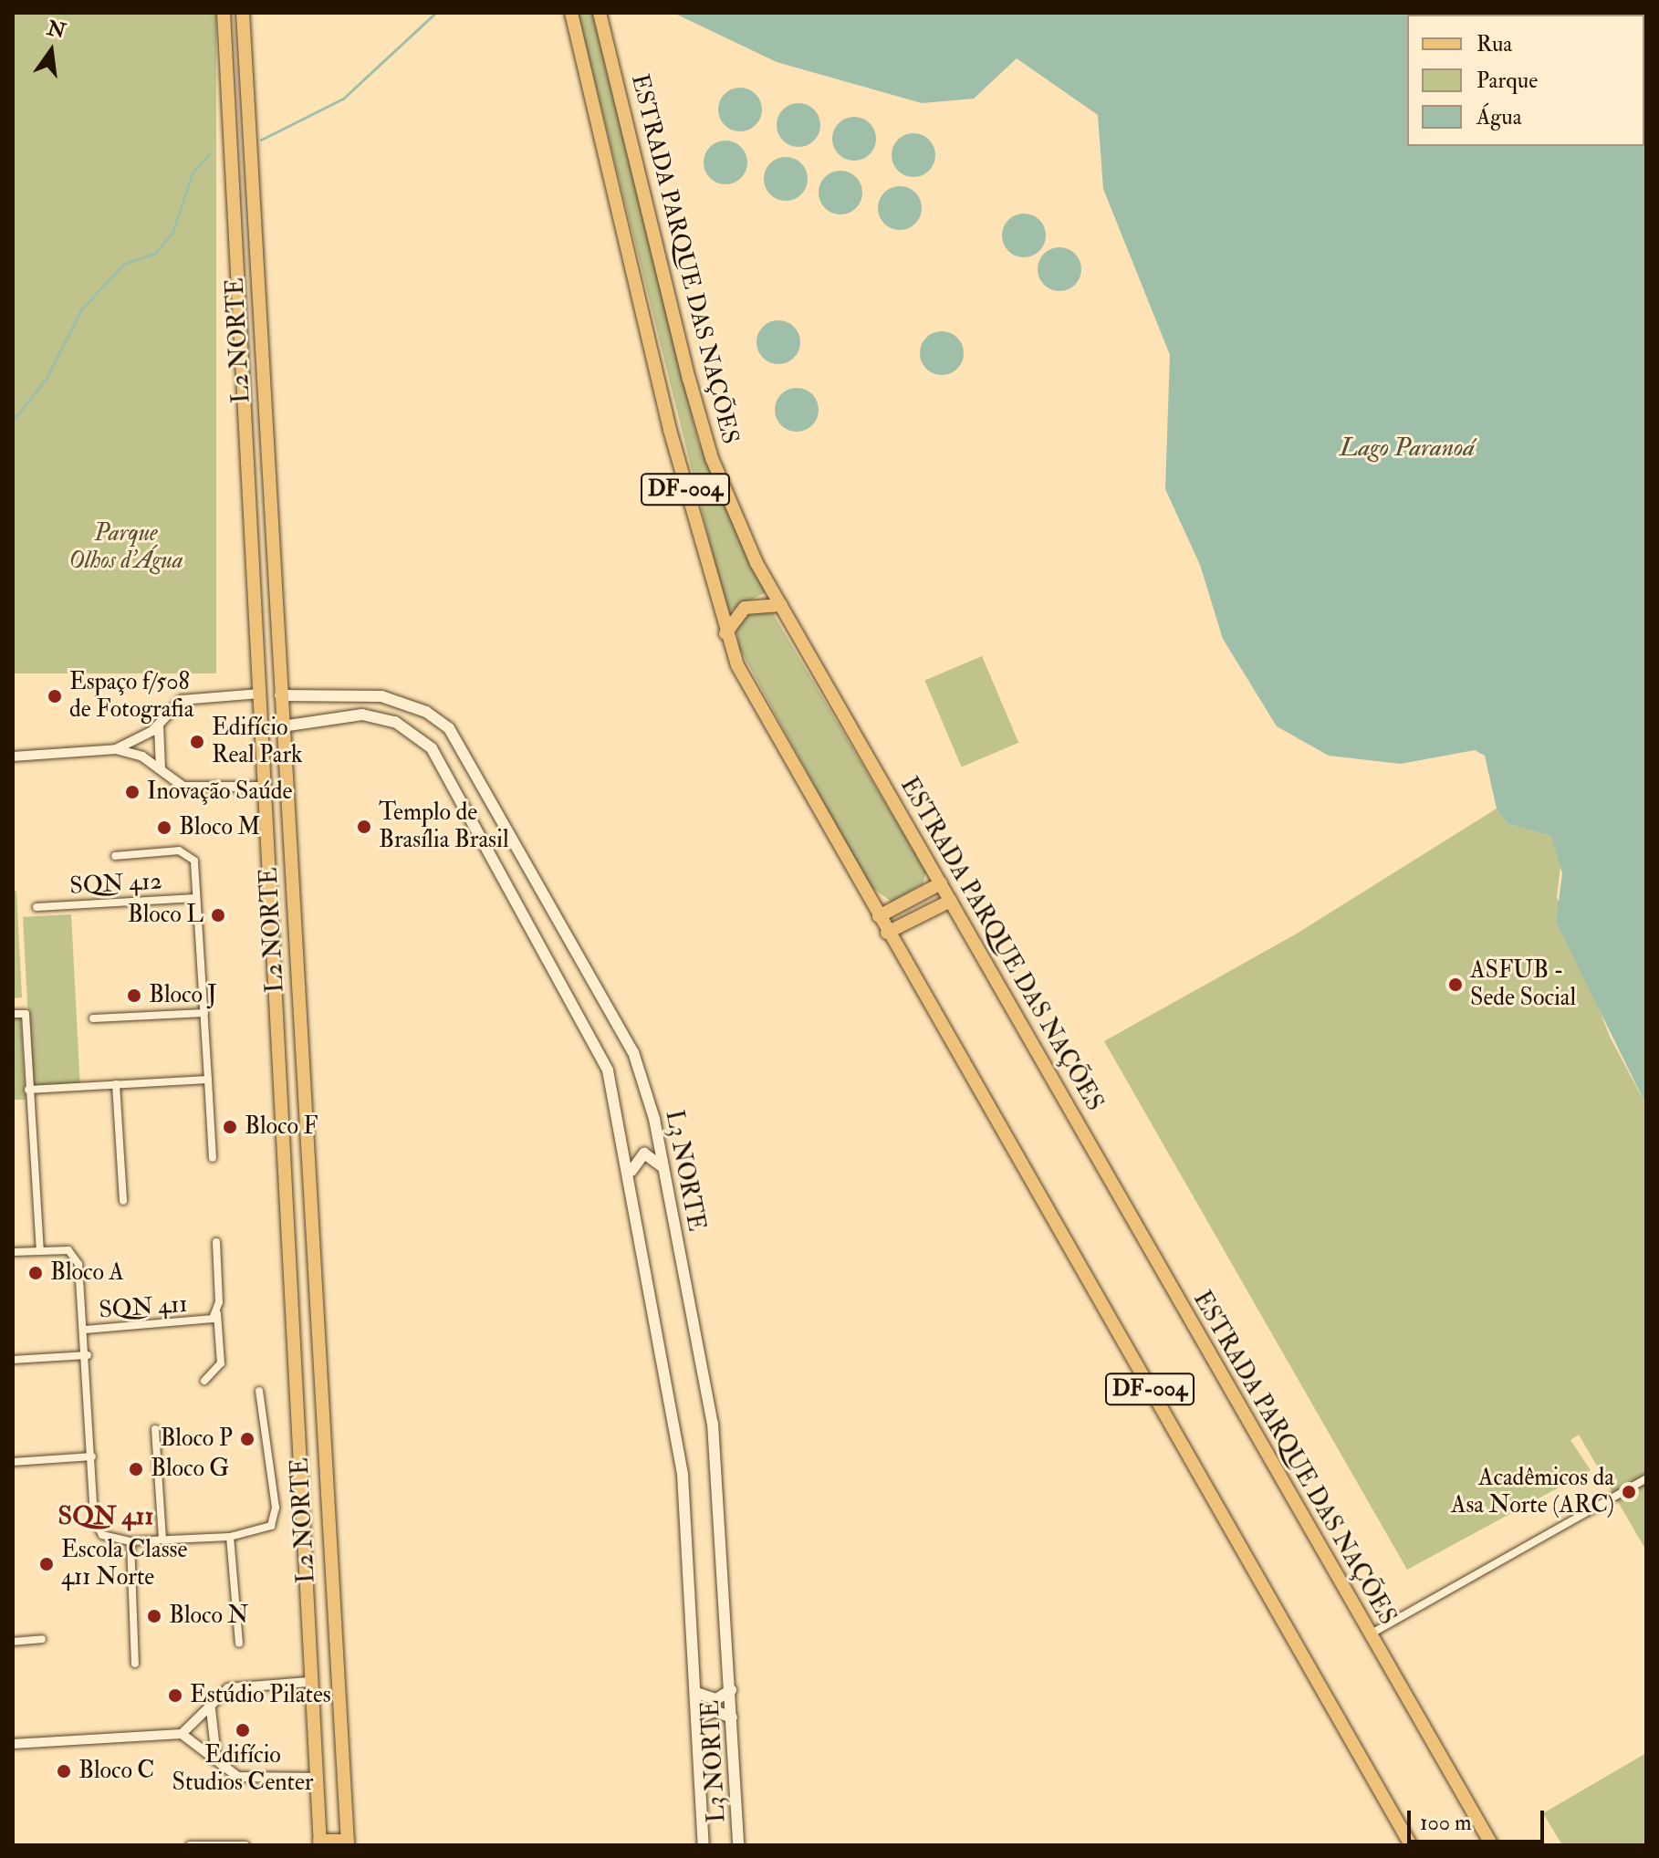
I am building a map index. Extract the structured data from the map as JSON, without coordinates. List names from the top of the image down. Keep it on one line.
{"streets":{"main road":["ESTRADA PARQUE DAS NAÇÕES","L2 NORTE","DF-004","L3 NORTE"],"street":["SQN 412","SQN 411"]},"crossings":[["L2 NORTE","L3 NORTE"]],"districts":["SQN 411"],"water":["Lago Paranoá"],"parks":["Parque Olhos d'Água"],"places":["Espaço f/508 de Fotografia","Edifício Real Park","Inovação Saúde","Templo de Brasília Brasil","Bloco M","Bloco L","ASFUB - Sede Social","Bloco J","Bloco F","Bloco A","Bloco P","Bloco G","Acadêmicos da Asa Norte (ARC)","Escola Classe 411 Norte","Bloco N","Estúdio Pilates","Edifício Studios Center","Bloco C"],"legend":["Rua","Parque","Água"],"scale_bar":"100 m","north":"top"}
